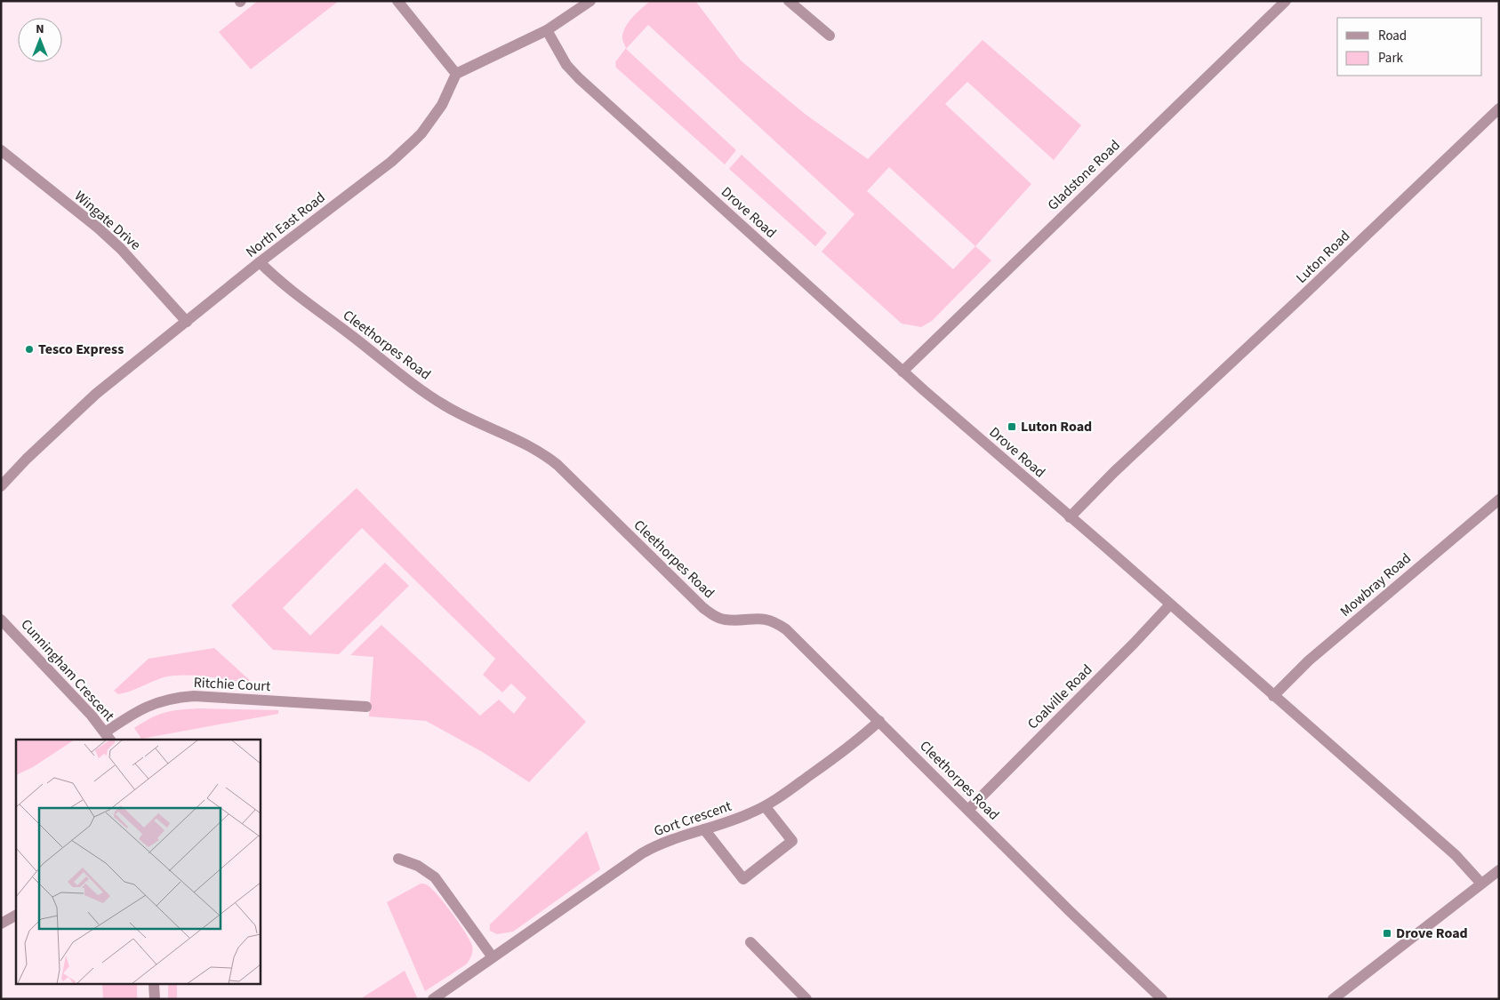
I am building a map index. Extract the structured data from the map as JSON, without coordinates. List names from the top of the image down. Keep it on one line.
{"streets":{"street":["Gladstone Road","Drove Road","Wingate Drive","North East Road","Luton Road","Cleethorpes Road","Mowbray Road","Cunningham Crescent","Ritchie Court","Coalville Road","Gort Crescent"]},"crossings":[["Gladstone Road","Drove Road"],["Drove Road","Luton Road"],["Drove Road","Mowbray Road"],["Drove Road","Coalville Road"],["Wingate Drive","North East Road"],["North East Road","Cleethorpes Road"],["Cleethorpes Road","Coalville Road"],["Cleethorpes Road","Gort Crescent"],["Cunningham Crescent","Ritchie Court"]],"places":{"other":["Tesco Express"],"transit":["Luton Road","Drove Road"]},"legend":["Road","Park"],"north":"top"}
